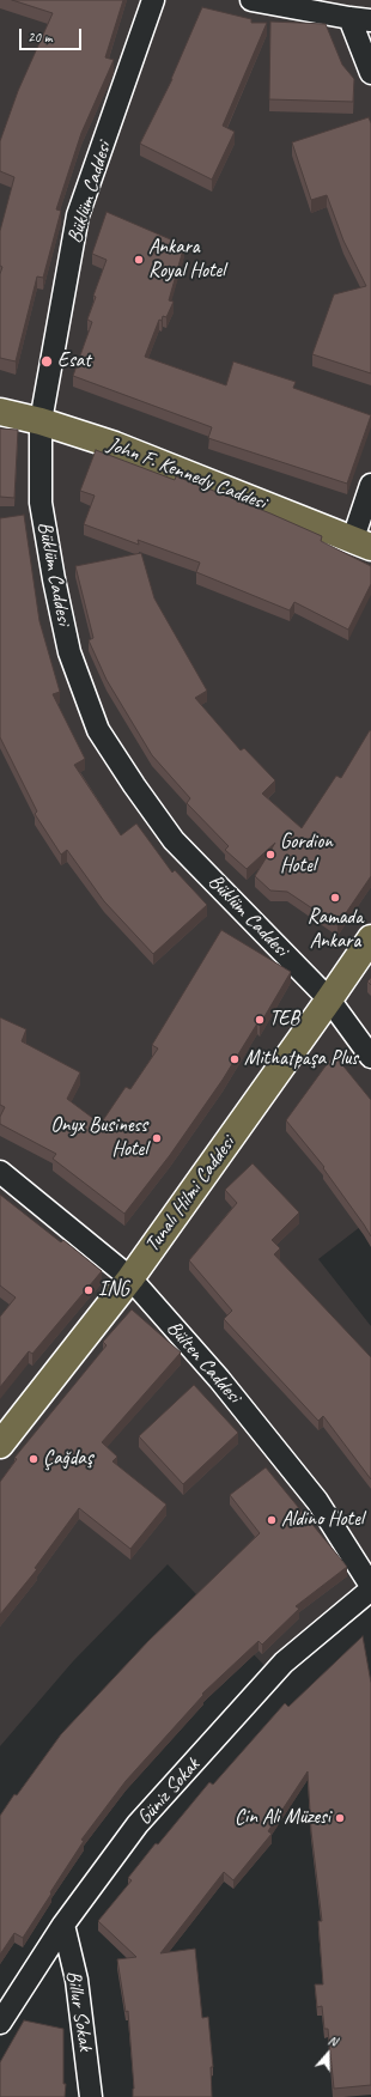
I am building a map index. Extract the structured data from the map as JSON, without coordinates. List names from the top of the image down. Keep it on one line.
{"streets":{"main road":["John F. Kennedy Caddesi","Tunalı Hilmi Caddesi"],"street":["Büklüm Caddesi","Bülten Caddesi","Güniz Sokak","Billur Sokak"]},"crossings":[["Büklüm Caddesi","John F. Kennedy Caddesi"],["Büklüm Caddesi","Tunalı Hilmi Caddesi"],["Tunalı Hilmi Caddesi","Bülten Caddesi"],["Bülten Caddesi","Güniz Sokak"],["Güniz Sokak","Billur Sokak"]],"places":["Ankara Royal Hotel","Esat","Gordion Hotel","Ramada Ankara","TEB","Mithatpaşa Plus","Onyx Business Hotel","ING","Çağdaş","Aldino Hotel","Cin Ali Müzesi"],"scale_bar":"20 m","north":"top"}
